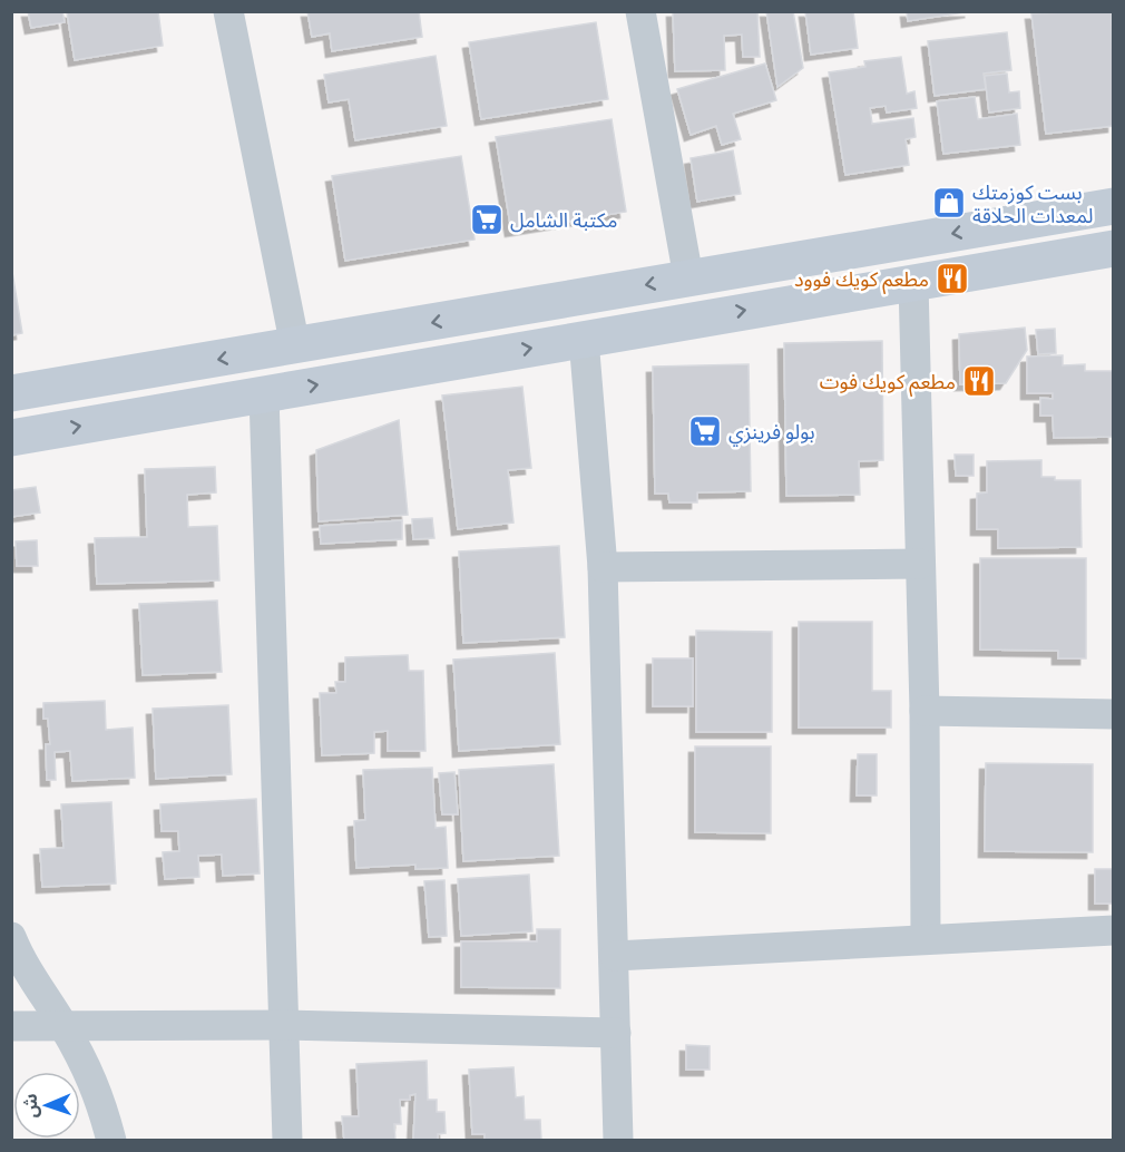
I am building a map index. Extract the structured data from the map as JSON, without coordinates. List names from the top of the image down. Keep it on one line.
{"places":{"shop":["بست كوزمتك لمعدات الحلاقة"],"supermarket":["مكتبة الشامل","بولو فرينزي"],"restaurant":["مطعم كويك فوود","مطعم كويك فوت"]},"north":"left"}
